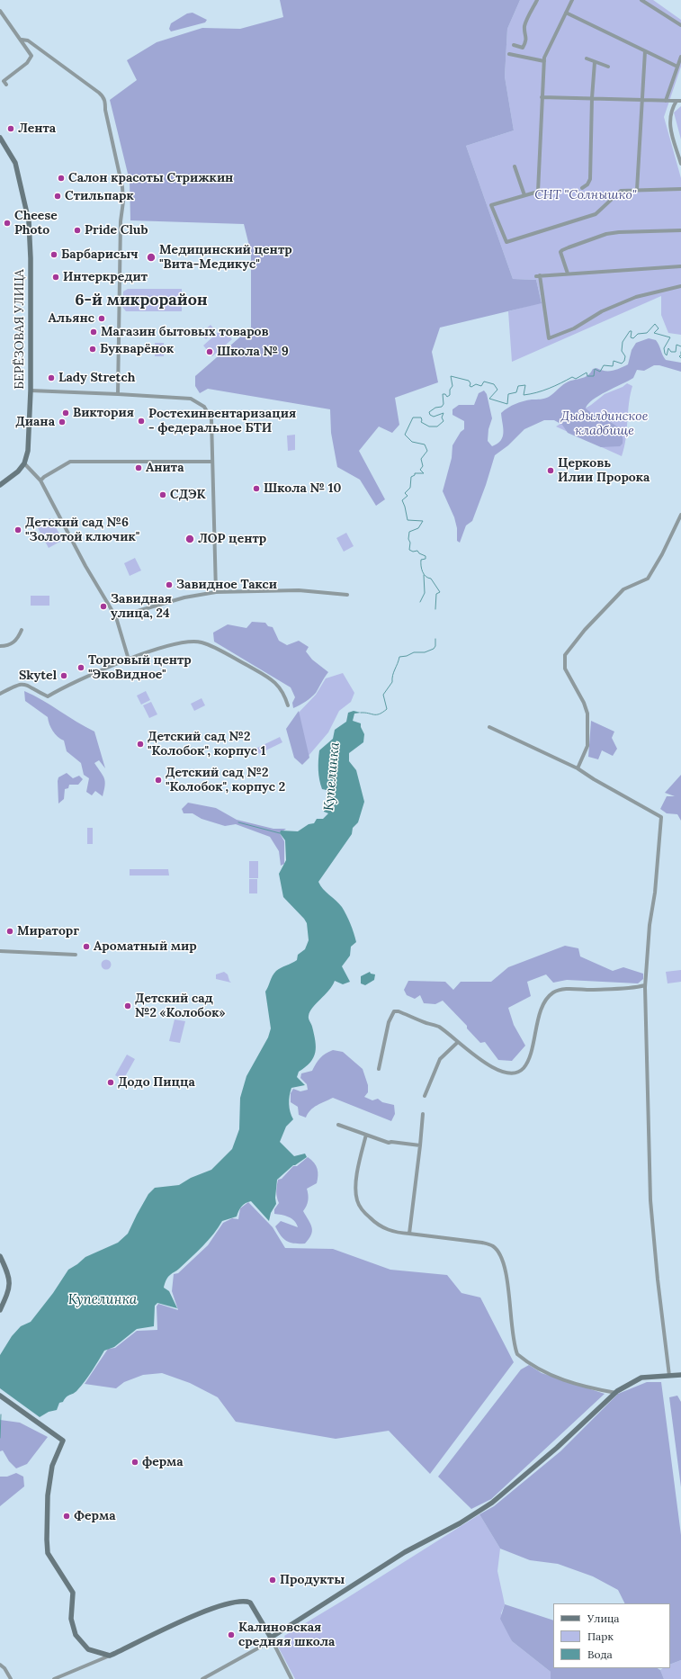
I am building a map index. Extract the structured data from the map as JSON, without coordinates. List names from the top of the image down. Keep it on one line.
{"streets":{"street":["БЕРЁЗОВАЯ УЛИЦА"]},"districts":["6-й микрорайон"],"water":["Купелинка"],"parks":["СНТ \"Солнышко\"","Дыдылдинское кладбище"],"places":["Лента","Салон красоты Стрижкин","Стильпарк","Cheese Photo","Pride Club","Барбарисыч","Медицинский центр \"Вита-Медикус\"","Интеркредит","Альянс","Магазин бытовых товаров","Букварёнок","Школа № 9","Lady Stretch","Виктория","Ростехинвентаризация - федеральное БТИ","Диана","Анита","Церковь Илии Пророка","Школа № 10","СДЭК","Детский сад №6 \"Золотой ключик\"","ЛОР центр","Завидное Такси","Завидная улица, 24","Торговый центр \"ЭкоВидное\"","Skytel","Детский сад №2 \"Колобок\", корпус 1","Детский сад №2 \"Колобок\", корпус 2","Мираторг","Ароматный мир","Детский сад №2 «Колобок»","Додо Пицца","ферма","Ферма","Продукты","Калиновская средняя школа"],"legend":["Улица","Парк","Вода"]}
